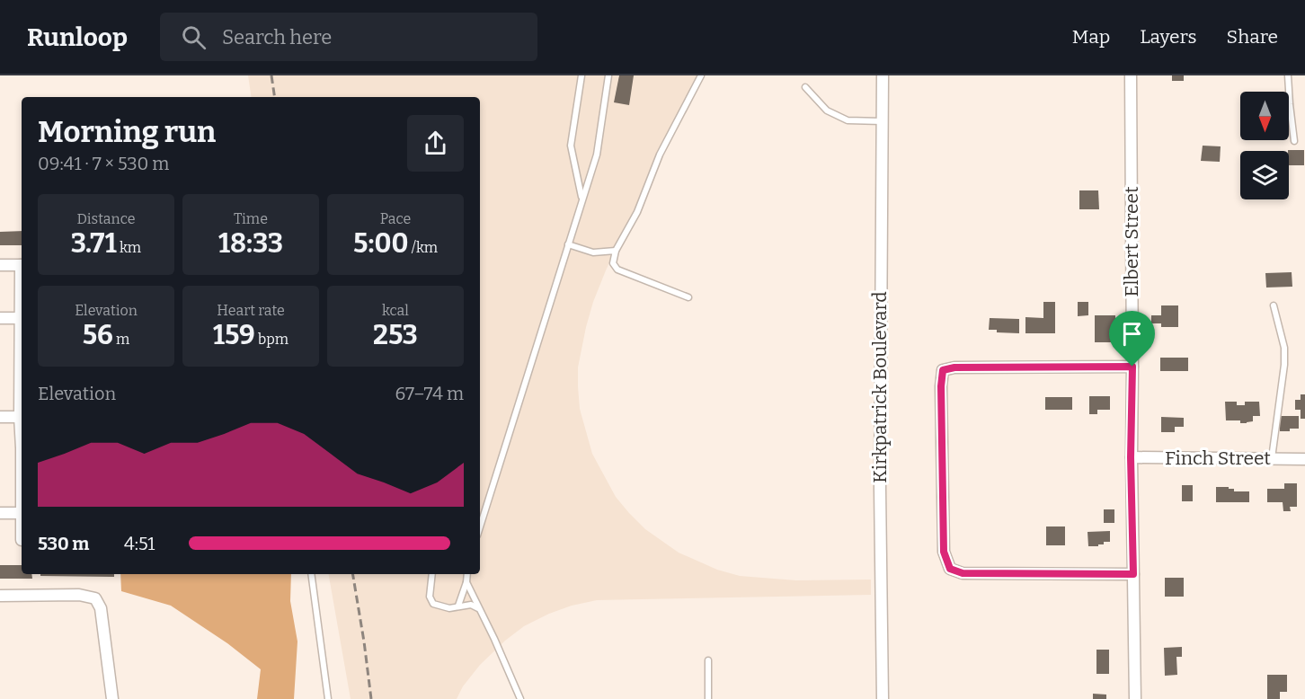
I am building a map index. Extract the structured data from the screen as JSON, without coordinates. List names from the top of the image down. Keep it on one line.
{"streets":{"street":["Elbert Street","Kirkpatrick Boulevard","Finch Street"]},"crossings":[["Elbert Street","Finch Street"]],"north":"bottom","page":{"header":"Runloop","search":"Search here","nav":["Map","Layers","Share"],"heading":["Morning run","09:41 · 7 × 530 m"],"stats":[["Distance","3.71 km"],["Time","18:33"],["Pace","5:00 /km"],["Elevation","56 m"],["Heart rate","159 bpm"],["kcal","253"]],"chart":["Elevation","67–74 m"],"list":[{"name":"530 m","note":"4:51"}]}}
